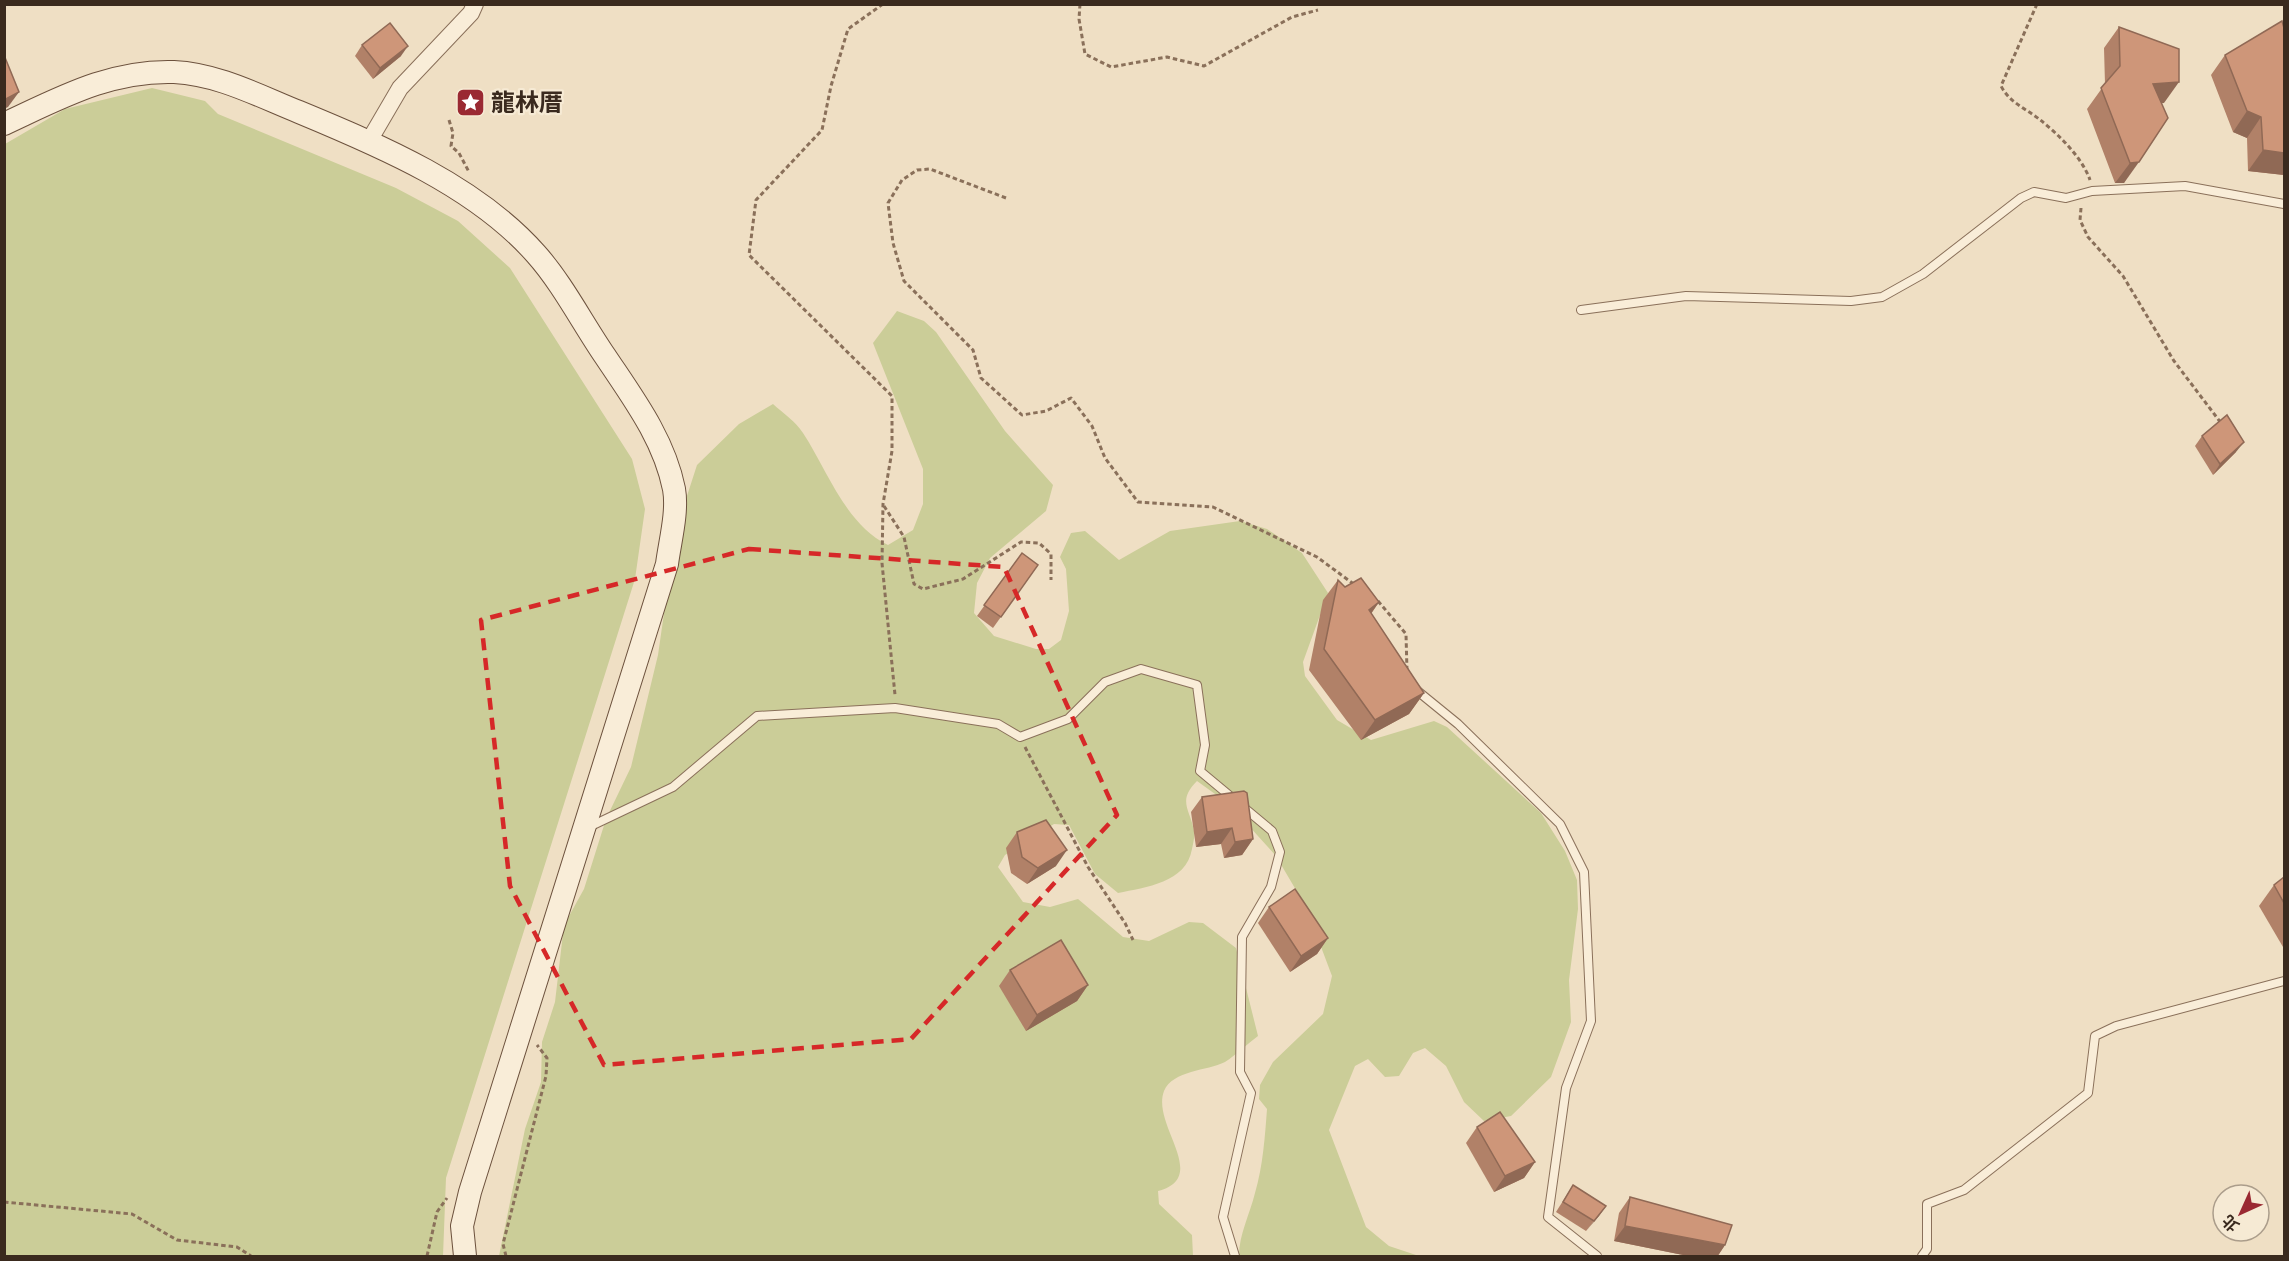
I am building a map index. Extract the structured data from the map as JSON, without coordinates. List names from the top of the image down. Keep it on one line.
{"places":{"place":["龍林厝"]},"north":"bottom left"}
